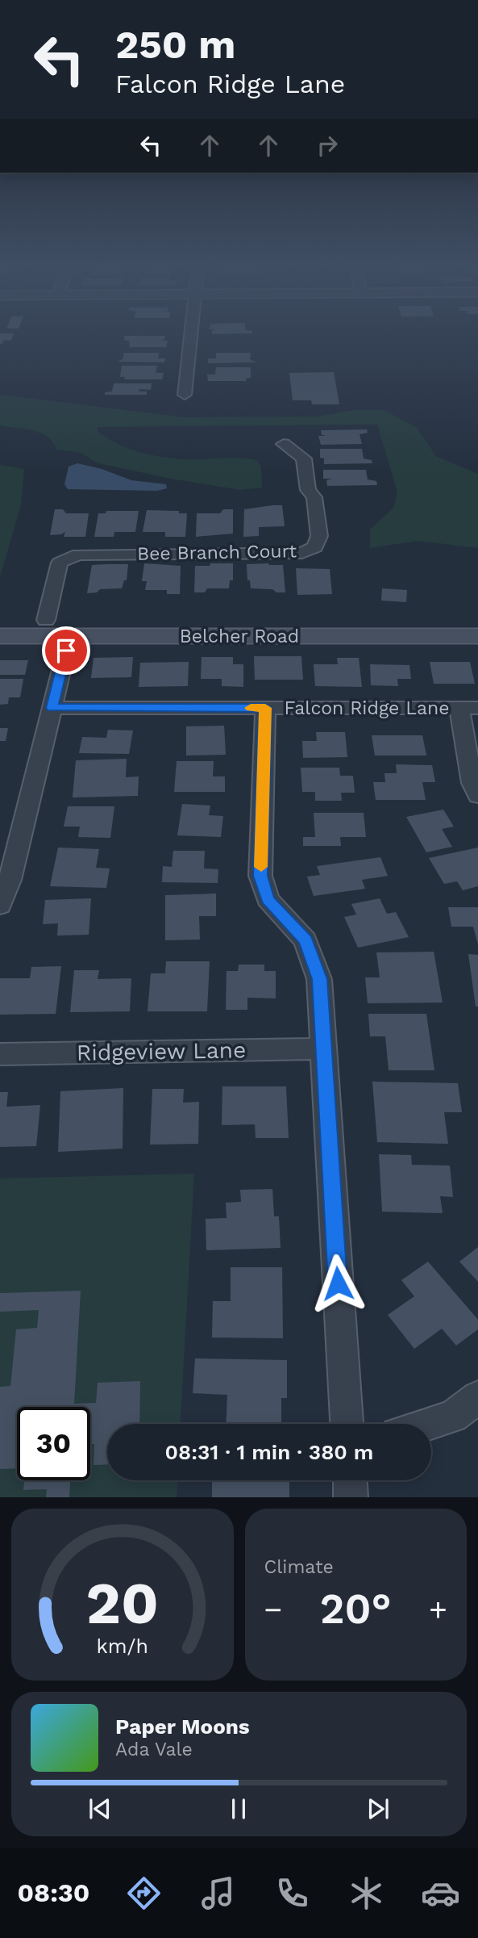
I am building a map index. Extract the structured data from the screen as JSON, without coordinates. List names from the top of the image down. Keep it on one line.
{"streets":{"main road":["Belcher Road"],"street":["Bee Branch Court","Falcon Ridge Lane","Ridgeview Lane"]},"crossings":[["Bee Branch Court","Belcher Road"]],"page":{"turn":["250 m","Falcon Ridge Lane"],"limit":"30","trip":"08:31 · 1 min · 380 m","tile":"Climate","heat":["−","20°","+"],"song":["Paper Moons","Ada Vale"],"tabs":"08:30","gauge":["20","km/h"]}}
